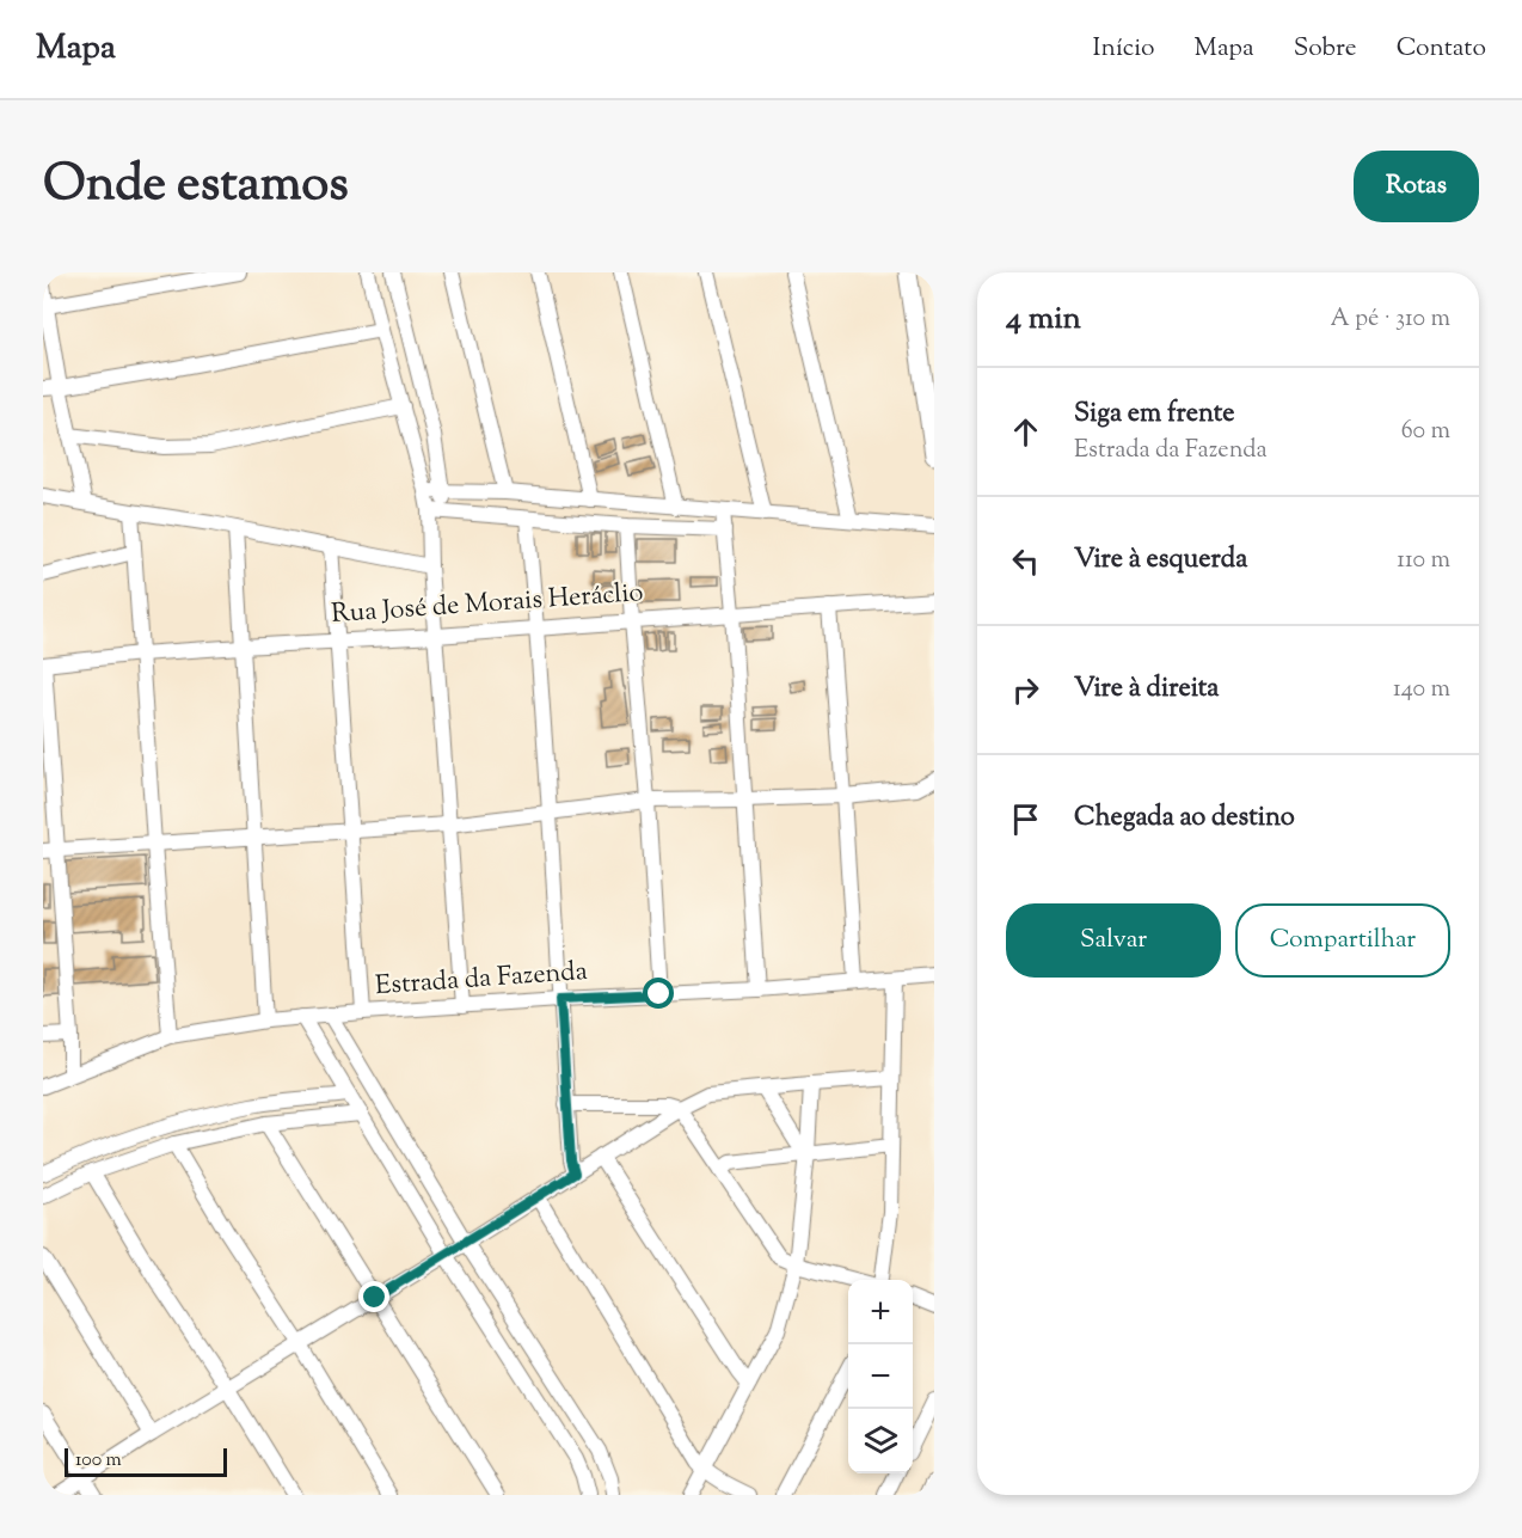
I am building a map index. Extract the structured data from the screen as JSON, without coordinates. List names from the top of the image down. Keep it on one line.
{"streets":{"street":["Rua José de Morais Heráclio","Estrada da Fazenda"]},"scale_bar":"100 m","page":{"header":"Mapa","nav":["Início","Mapa","Sobre","Contato"],"title":"Onde estamos","buttons":["Rotas",["Salvar","Compartilhar"]],"heading":["4 min","A pé · 310 m"],"list":[["Siga em frente","Estrada da Fazenda","60 m"],["Vire à esquerda","110 m"],["Vire à direita","140 m"],"Chegada ao destino"],"map_buttons":["+","−"],"scale":"100 m"}}
